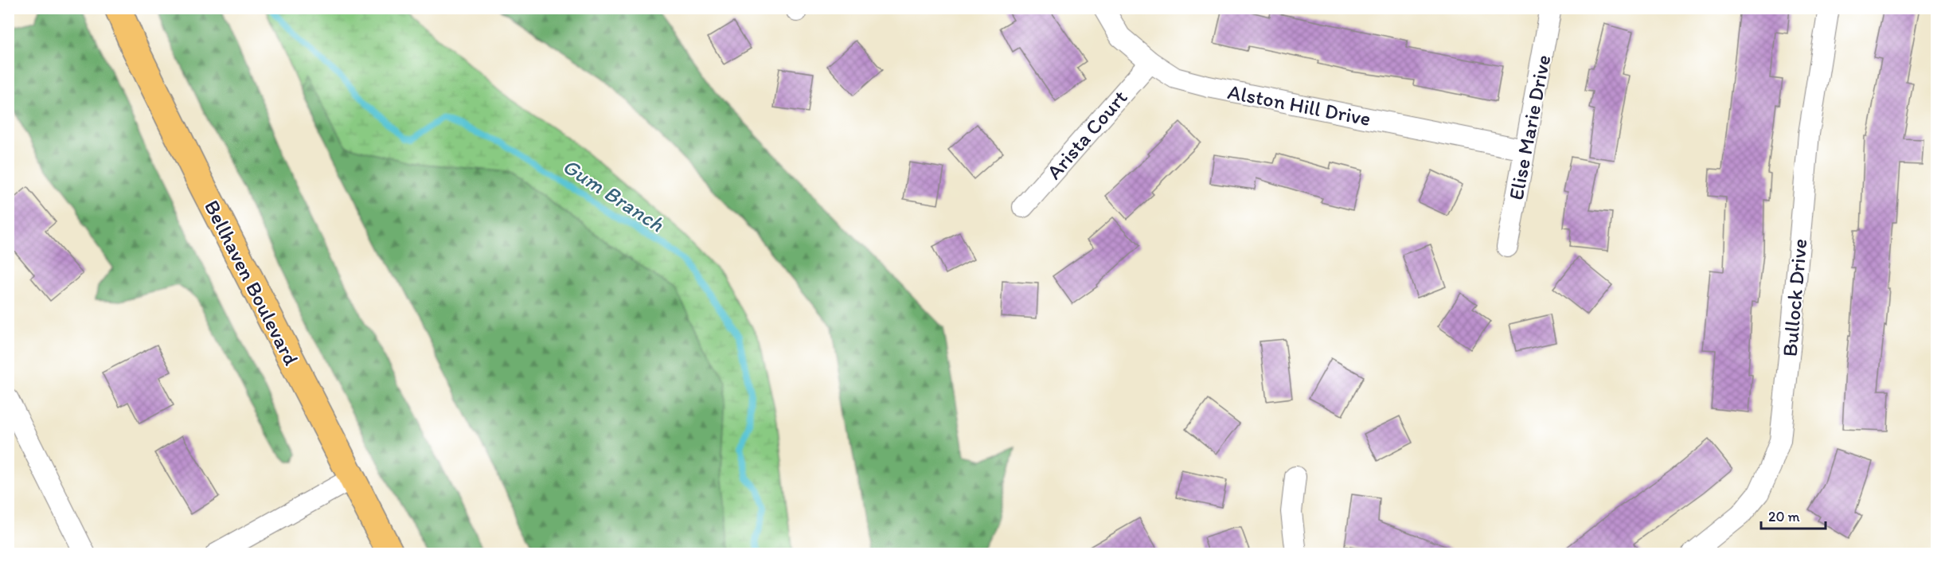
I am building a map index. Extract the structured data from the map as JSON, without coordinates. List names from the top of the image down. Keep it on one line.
{"streets":{"main road":["Bellhaven Boulevard"],"street":["Alston Hill Drive","Elise Marie Drive","Arista Court","Bullock Drive"]},"crossings":[["Alston Hill Drive","Elise Marie Drive"],["Alston Hill Drive","Arista Court"]],"water":["Gum Branch"],"scale_bar":"20 m"}
